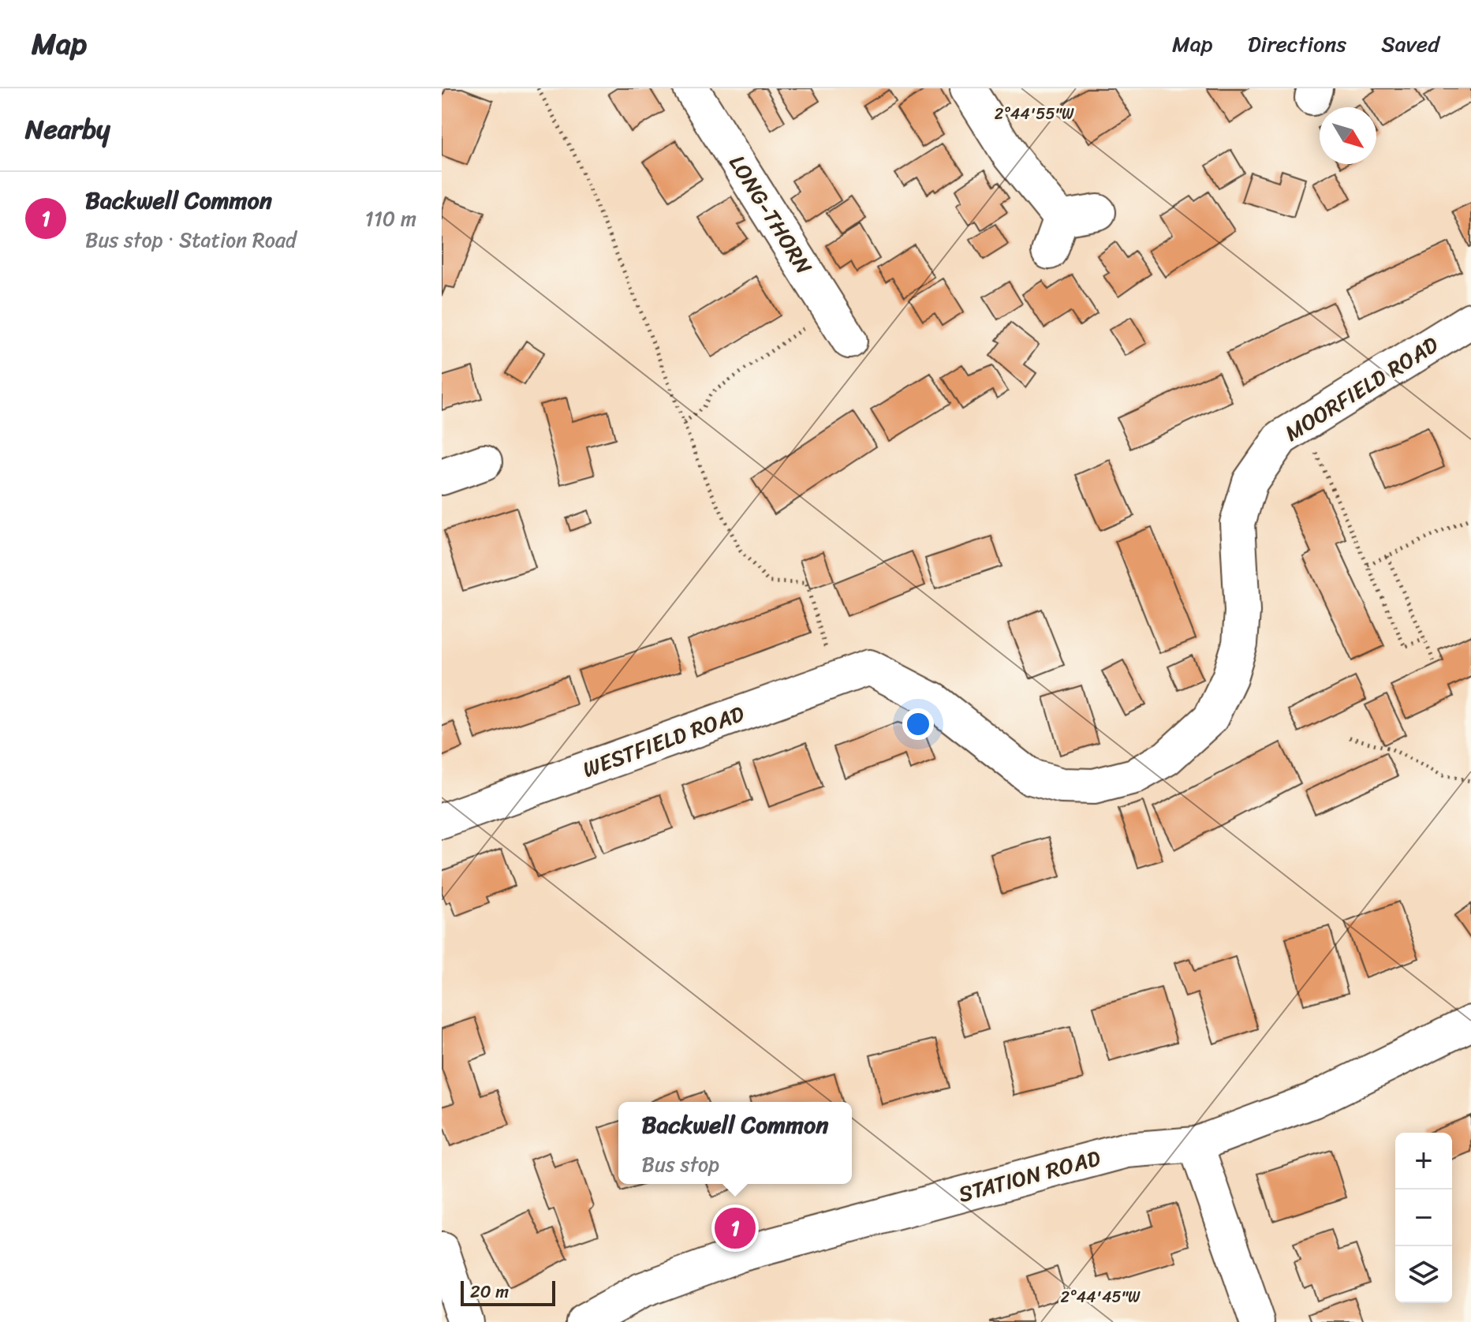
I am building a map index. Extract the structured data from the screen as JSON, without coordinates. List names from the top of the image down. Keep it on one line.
{"streets":{"street":["LONG-THORN","MOORFIELD ROAD","WESTFIELD ROAD","STATION ROAD"]},"crossings":[["MOORFIELD ROAD","WESTFIELD ROAD"]],"scale_bar":"20 m","north":"bottom right","page":{"header":"Map","nav":["Map","Directions","Saved"],"heading":"Nearby","list":[{"mark":"1","name":"Backwell Common","note":"Bus stop · Station Road","value":"110 m"}],"popup":["Backwell Common","Bus stop"],"map_buttons":["+","−"],"pins":"1","scale":"20 m"},"coordinates":["2°44'55\"W","2°44'45\"W"]}
